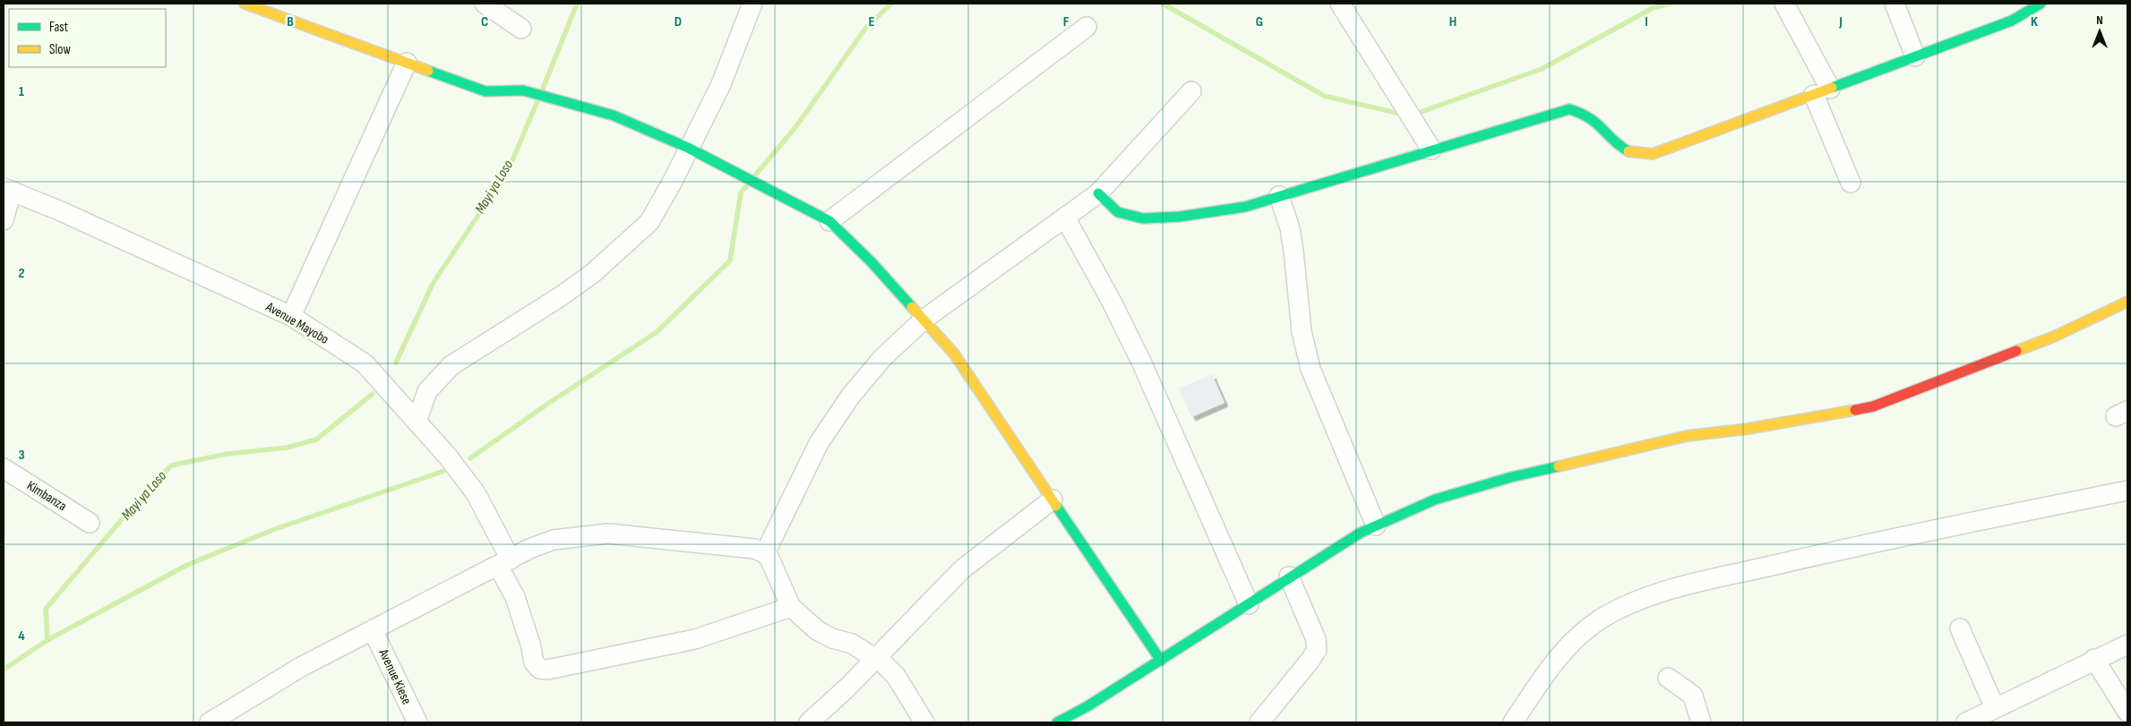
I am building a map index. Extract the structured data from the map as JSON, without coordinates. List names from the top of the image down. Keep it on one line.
{"streets":{"street":["Avenue Mayobo","Kimbanza","Avenue Kiese"]},"water":["Mayi ya Loso"],"legend":["Fast","Slow"],"north":"top","grid":{"columns":["B","C","D","E","F","G","H","I","J","K"],"rows":["1","2","3","4"]}}
